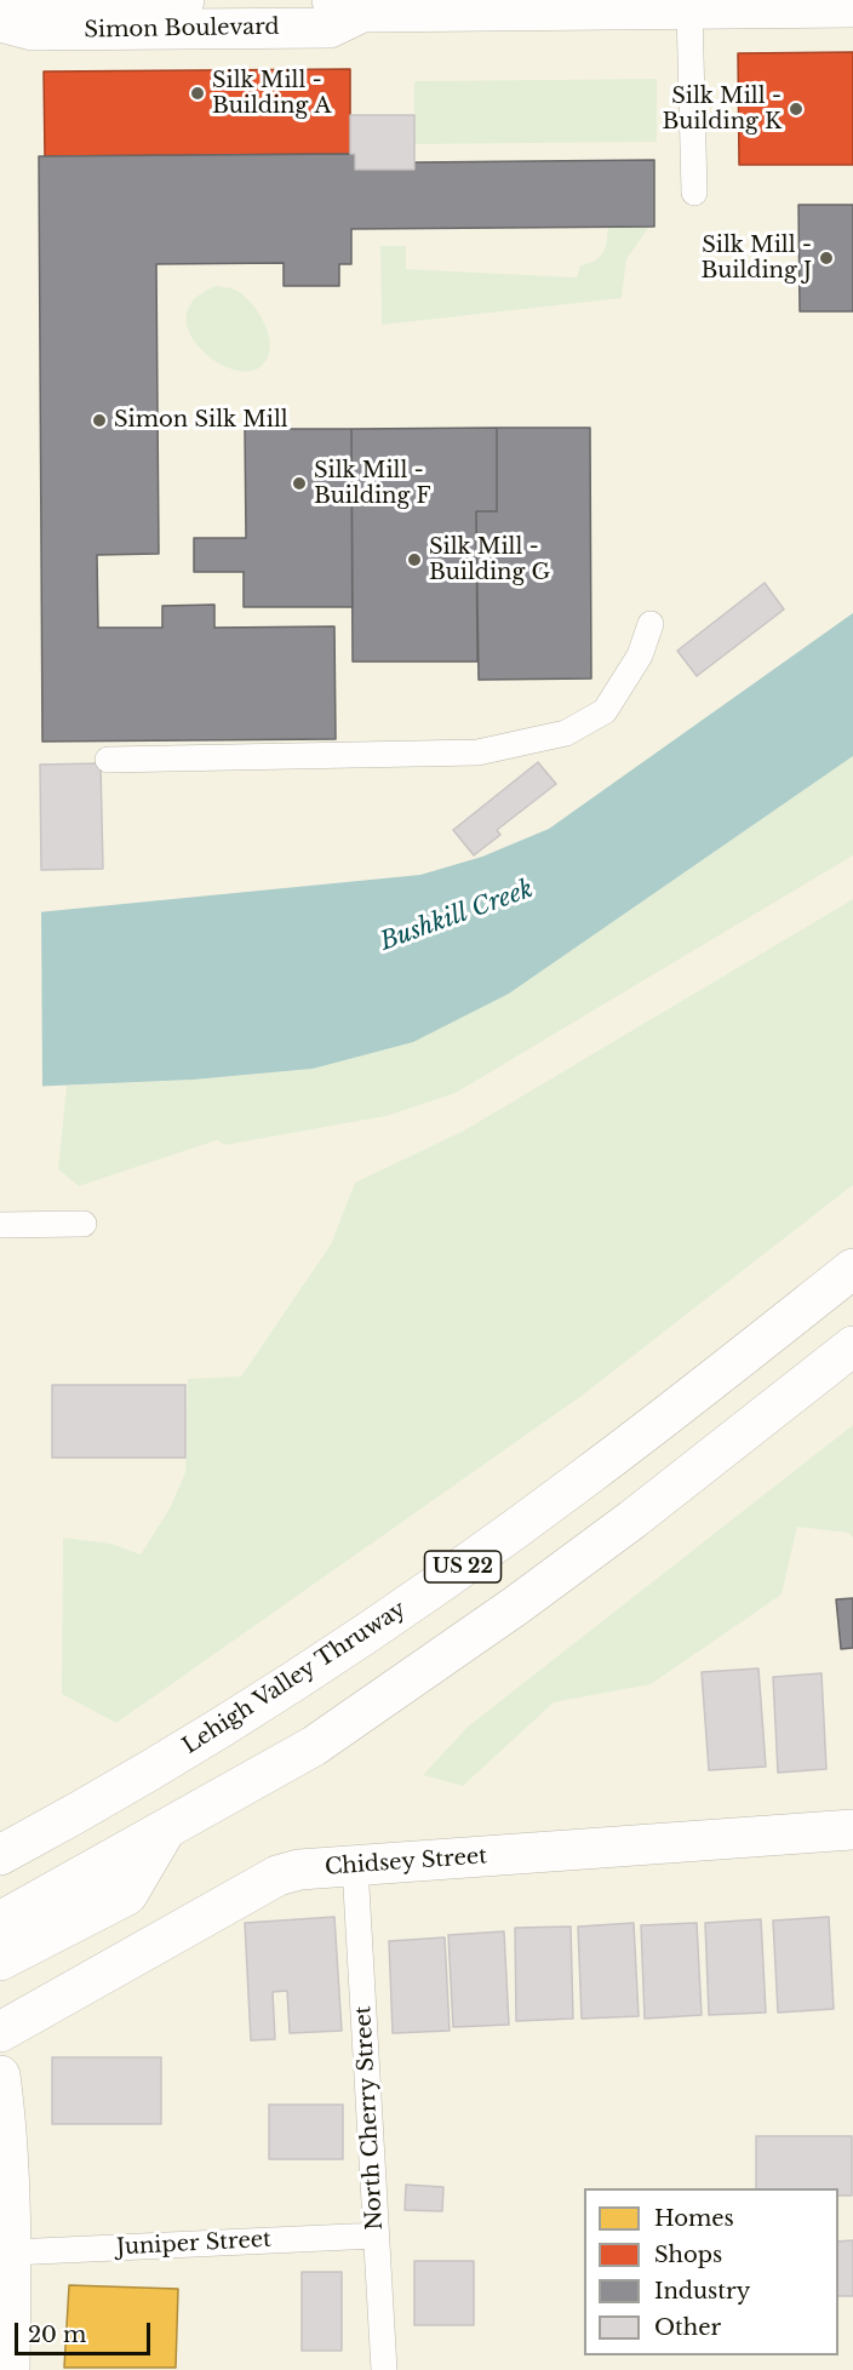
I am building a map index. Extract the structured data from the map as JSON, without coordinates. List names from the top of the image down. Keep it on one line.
{"streets":{"main road":["Simon Boulevard","US 22","Lehigh Valley Thruway","Chidsey Street"],"lane":["North Cherry Street","Juniper Street"]},"crossings":[["Chidsey Street","North Cherry Street"],["North Cherry Street","Juniper Street"]],"water":["Bushkill Creek"],"places":["Silk Mill - Building A","Silk Mill - Building K","Silk Mill - Building J","Simon Silk Mill","Silk Mill - Building F","Silk Mill - Building G"],"legend":["Homes","Shops","Industry","Other"],"scale_bar":"20 m"}
